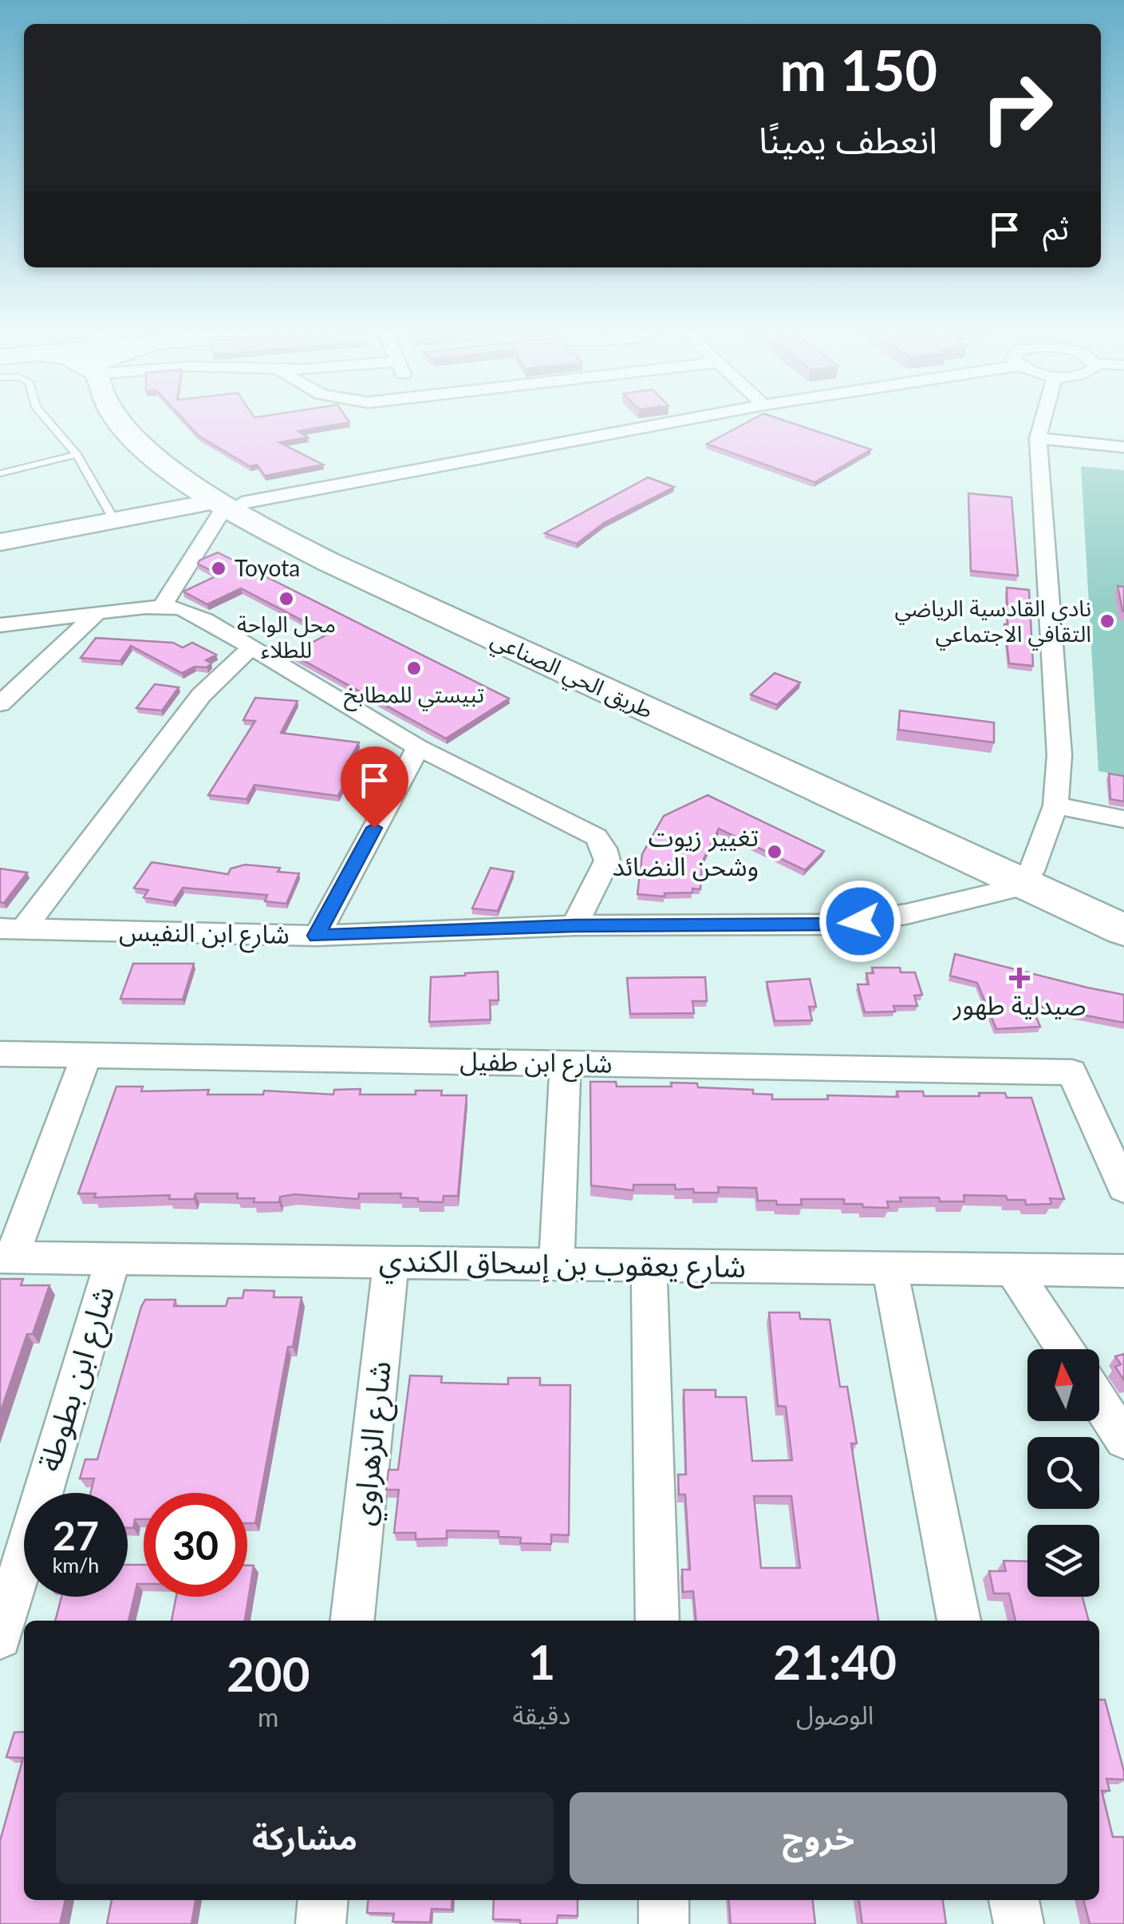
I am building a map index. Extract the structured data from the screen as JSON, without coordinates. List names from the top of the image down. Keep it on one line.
{"streets":{"main road":["طريق الحي الصناعي"],"street":["شارع ابن النفيس","شارع ابن طفيل","شارع يعقوب بن إسحاق الكندي","شارع ابن بطوطة","شارع الزهراوي"]},"crossings":[["طريق الحي الصناعي","شارع ابن النفيس"],["شارع يعقوب بن إسحاق الكندي","شارع ابن بطوطة"],["شارع يعقوب بن إسحاق الكندي","شارع الزهراوي"]],"places":{"other":["Toyota","محل الواحة للطلاء","نادي القادسية الرياضي التقافي الاجتماعي","تبيستي للمطابخ","تغيير زيوت وشحن النضائد"],"health":["صيدلية طهور"]},"north":"top","page":{"turn":["150 m","انعطف يمينًا"],"then":"ثم","speed":"27 km/h","limit":"30","eta":["21:40","الوصول","1","دقيقة","200","m"],"buttons":["خروج","مشاركة"]}}
